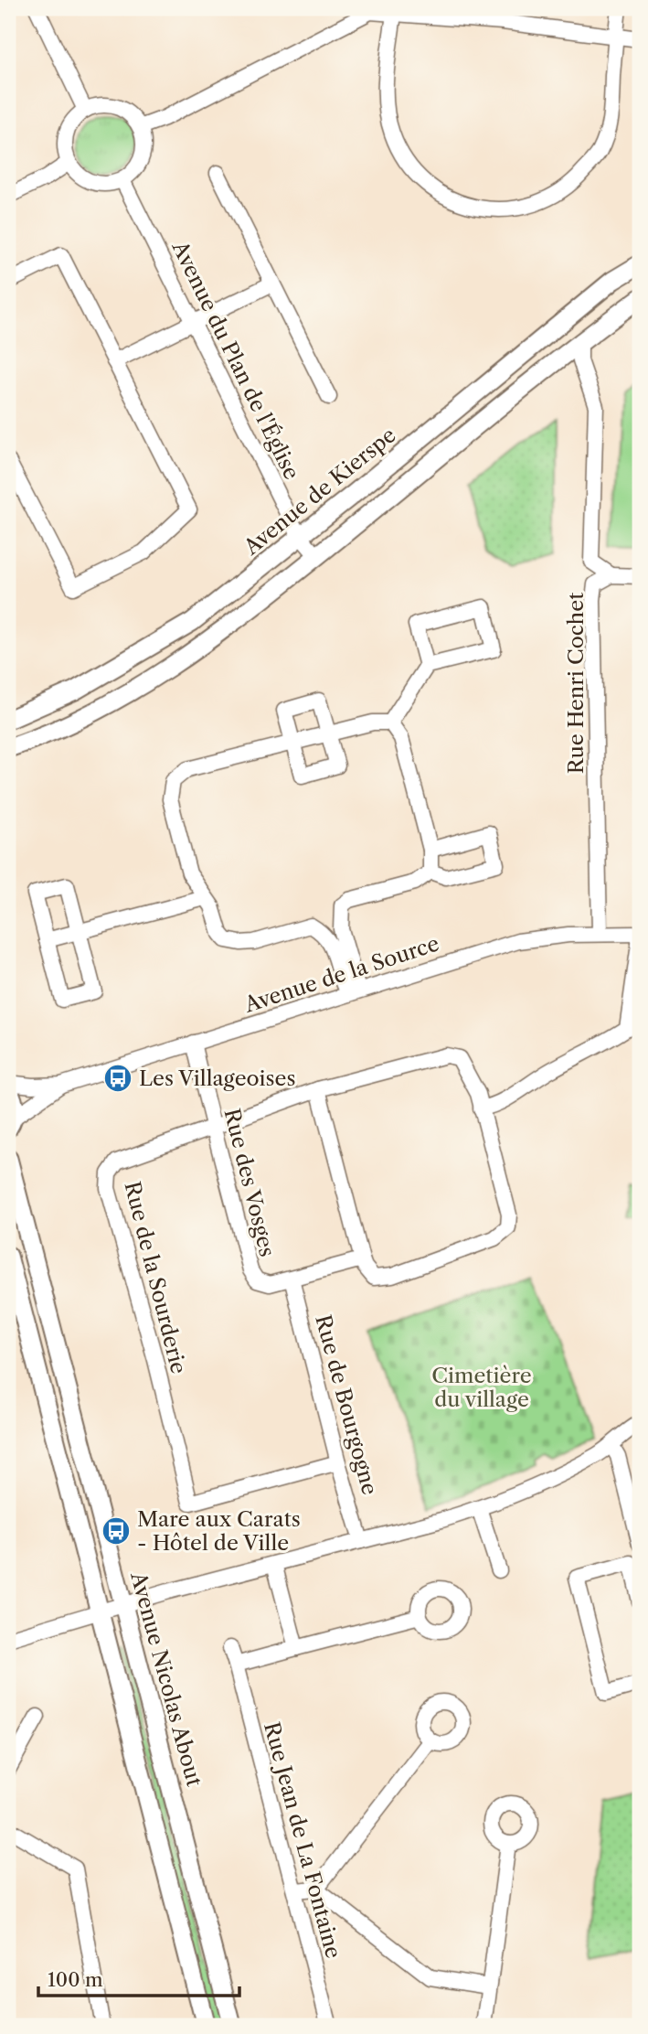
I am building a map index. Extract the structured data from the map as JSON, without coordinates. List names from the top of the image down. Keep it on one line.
{"streets":{"main road":["Avenue de Kierspe","Avenue Nicolas About"],"street":["Avenue du Plan de l'Église","Rue Henri Cochet","Avenue de la Source","Rue des Vosges","Rue de la Sourderie","Rue de Bourgogne","Rue Jean de La Fontaine"]},"crossings":[["Avenue du Plan de l'Église","Avenue de Kierspe"],["Rue Henri Cochet","Avenue de la Source"],["Avenue de la Source","Rue des Vosges"],["Rue des Vosges","Rue de la Sourderie"],["Rue des Vosges","Rue de Bourgogne"],["Rue de la Sourderie","Rue de Bourgogne"]],"parks":["Cimetière du village"],"places":{"bus stop":["Les Villageoises","Mare aux Carats - Hôtel de Ville"]},"scale_bar":"100 m"}
